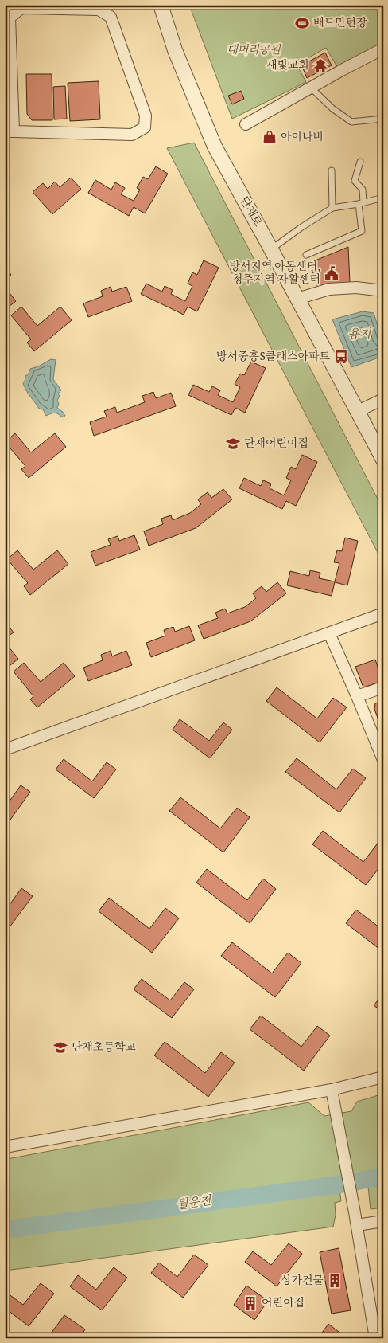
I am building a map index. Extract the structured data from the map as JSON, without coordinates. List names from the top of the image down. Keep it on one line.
{"streets":{"street":["단재로"]},"water":["용지","월운천"],"parks":["대머리공원"],"places":{"sports":["배드민턴장"],"temple":["새빛교회"],"shop":["아이나비"],"public building":["방서지역 아동센터, 청주지역 자활센터"],"bus stop":["방서중흥S클래스아파트"],"school or university":["단재어린이집","단재초등학교"],"building":["상가건물","어린이집"]}}
